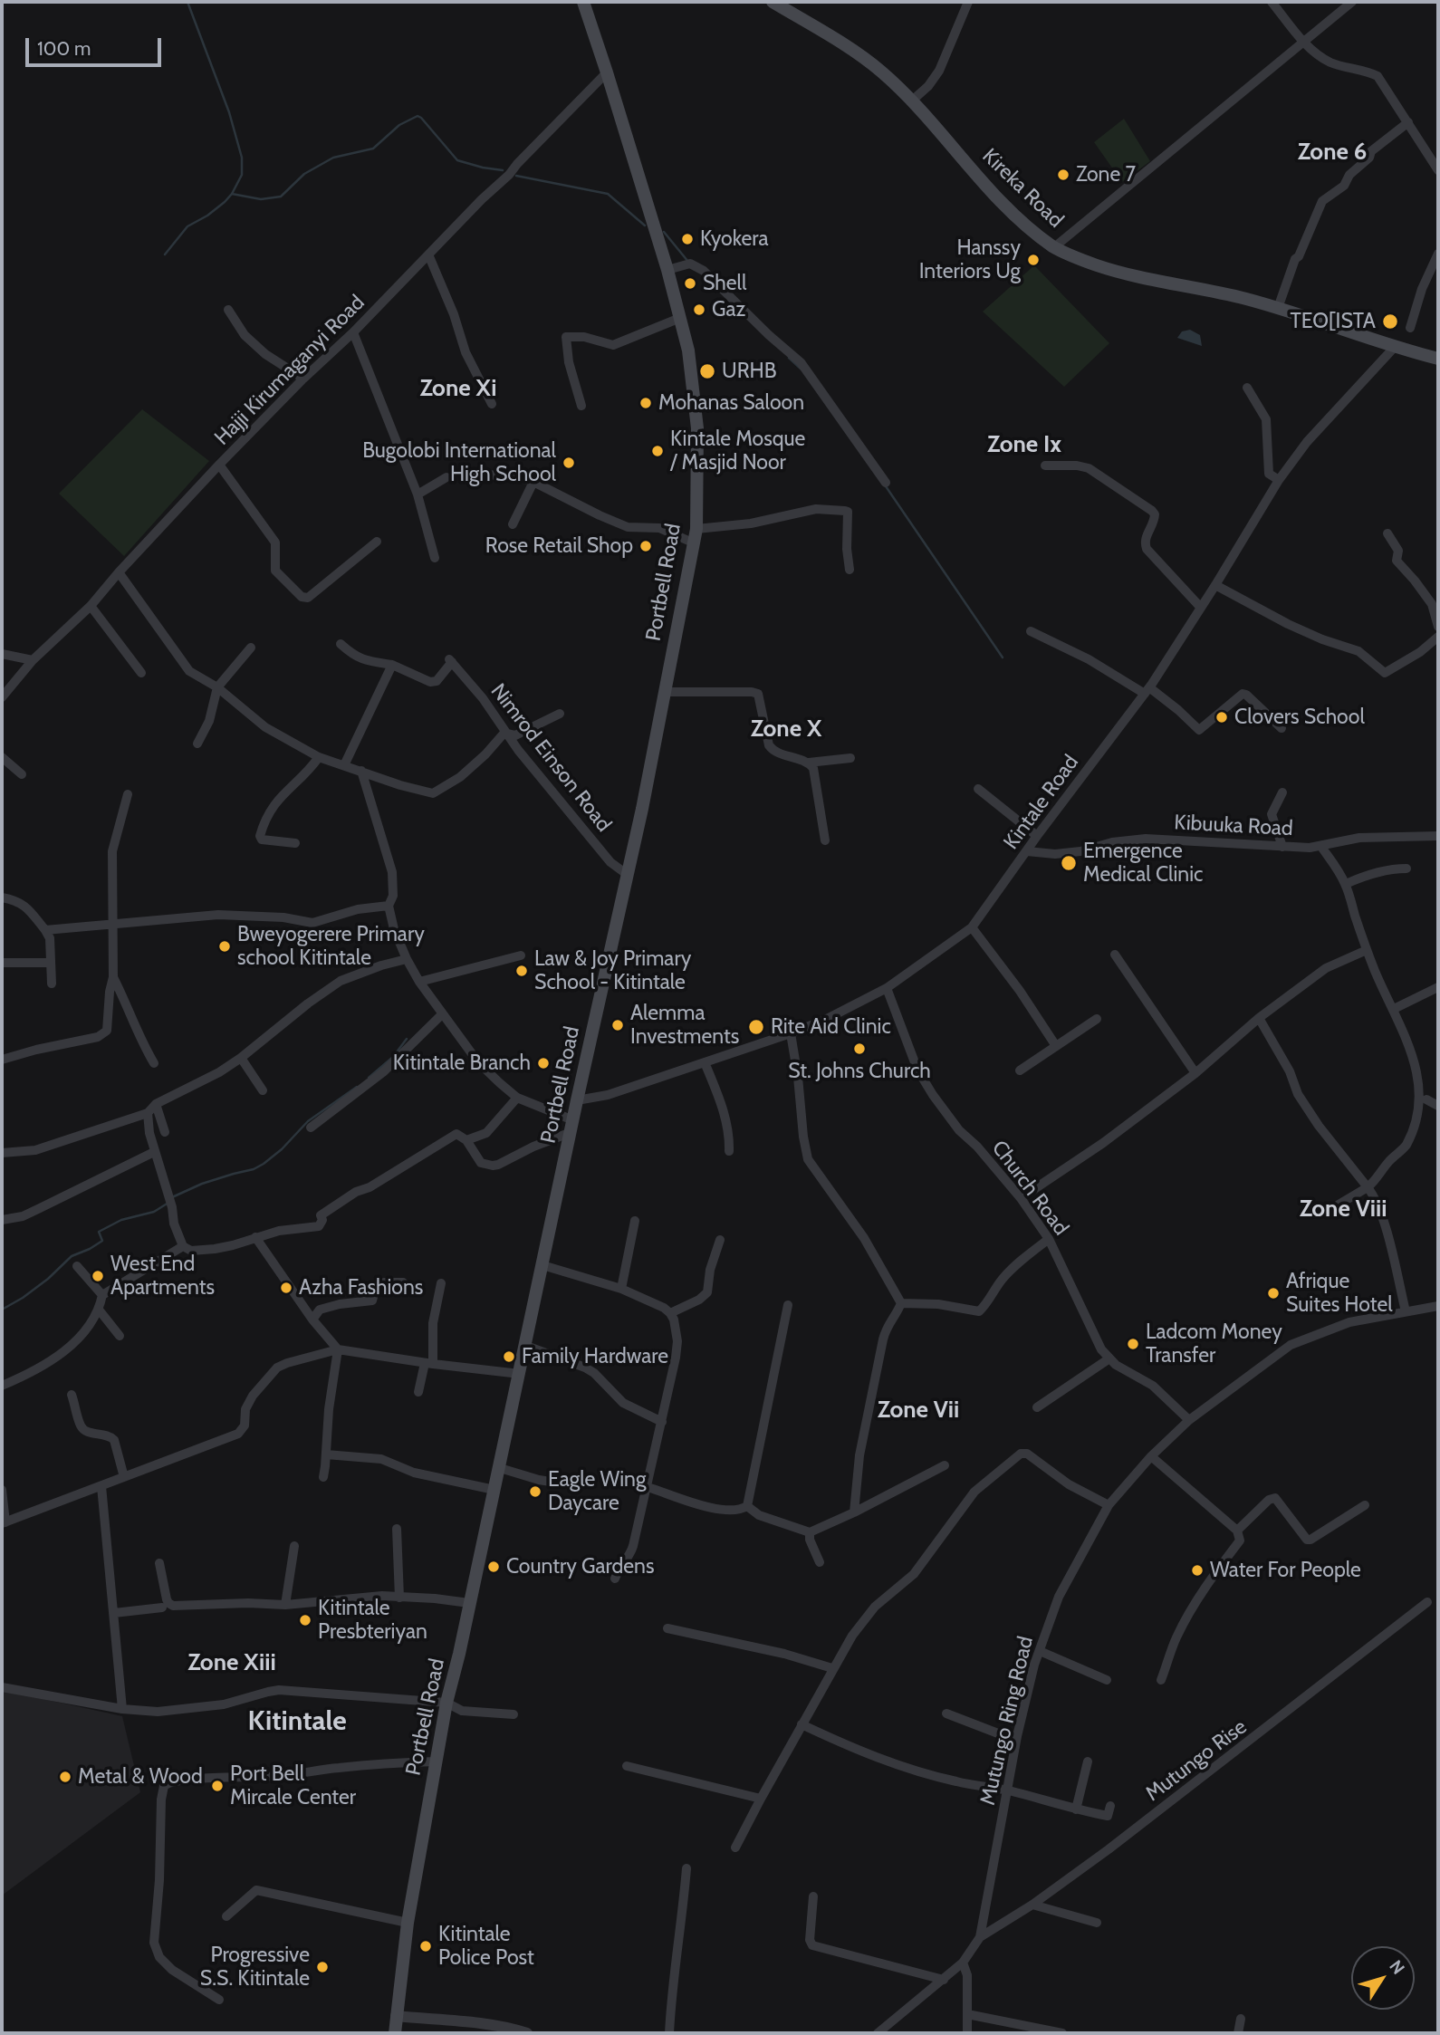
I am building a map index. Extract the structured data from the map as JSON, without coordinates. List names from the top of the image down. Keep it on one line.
{"streets":{"main road":["Kireka Road","Portbell Road"],"street":["Hajji Kirumaganyi Road","Nimrod Einson Road","Kintale Road","Kibuuka Road","Church Road","Mutungo Ring Road","Mutungo Rise"]},"crossings":[["Kireka Road","Kintale Road"],["Hajji Kirumaganyi Road","Portbell Road"],["Portbell Road","Nimrod Einson Road"],["Portbell Road","Kintale Road"],["Kintale Road","Kibuuka Road"],["Kintale Road","Church Road"],["Church Road","Mutungo Ring Road"],["Mutungo Ring Road","Mutungo Rise"]],"districts":["Zone 6","Zone Xi","Zone Ix","Zone X","Zone Viii","Zone Vii","Zone Xiii","Kitintale"],"places":["Zone 7","Kyokera","Hanssy Interiors Ug","Shell","Gaz","TEO[ISTA","URHB","Mohanas Saloon","Kintale Mosque / Masjid Noor","Bugolobi International High School","Rose Retail Shop","Clovers School","Emergence Medical Clinic","Bweyogerere Primary school Kitintale","Law & Joy Primary School - Kitintale","Alemma Investments","Rite Aid Clinic","St. Johns Church","Kitintale Branch","West End Apartments","Azha Fashions","Afrique Suites Hotel","Ladcom Money Transfer","Family Hardware","Eagle Wing Daycare","Country Gardens","Water For People","Kitintale Presbteriyan","Metal & Wood","Port Bell Mircale Center","Kitintale Police Post","Progressive S.S. Kitintale"],"scale_bar":"100 m","north":"top right"}
